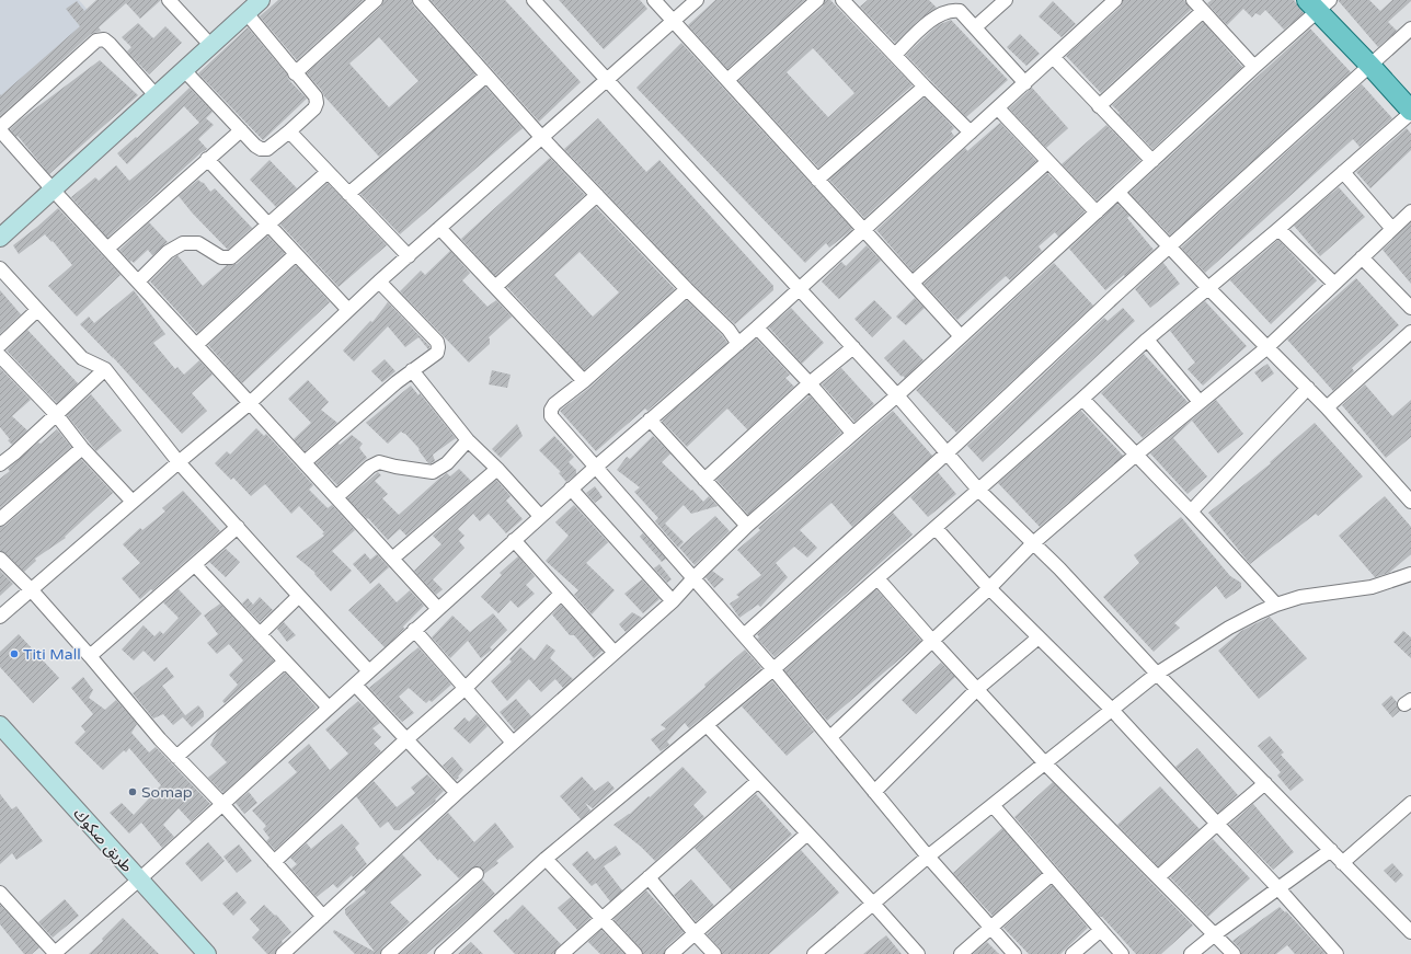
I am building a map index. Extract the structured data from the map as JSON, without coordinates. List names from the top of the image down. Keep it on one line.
{"streets":{"street":["طريق صكوك"]},"places":["Titi Mall","Somap"]}
